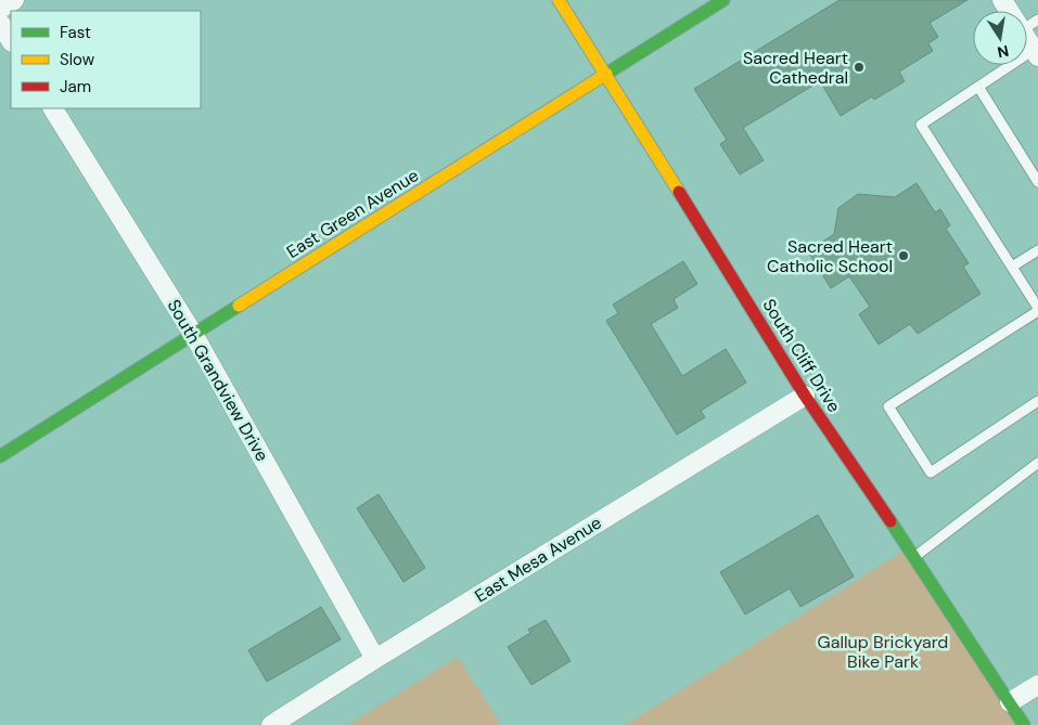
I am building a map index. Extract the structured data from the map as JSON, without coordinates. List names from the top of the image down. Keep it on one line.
{"streets":{"street":["East Green Avenue","South Cliff Drive","South Grandview Drive","East Mesa Avenue"]},"crossings":[["East Green Avenue","South Cliff Drive"],["East Green Avenue","South Grandview Drive"],["South Cliff Drive","East Mesa Avenue"],["South Grandview Drive","East Mesa Avenue"]],"parks":["Gallup Brickyard Bike Park"],"places":["Sacred Heart Cathedral","Sacred Heart Catholic School"],"legend":["Fast","Slow","Jam"],"north":"bottom"}
